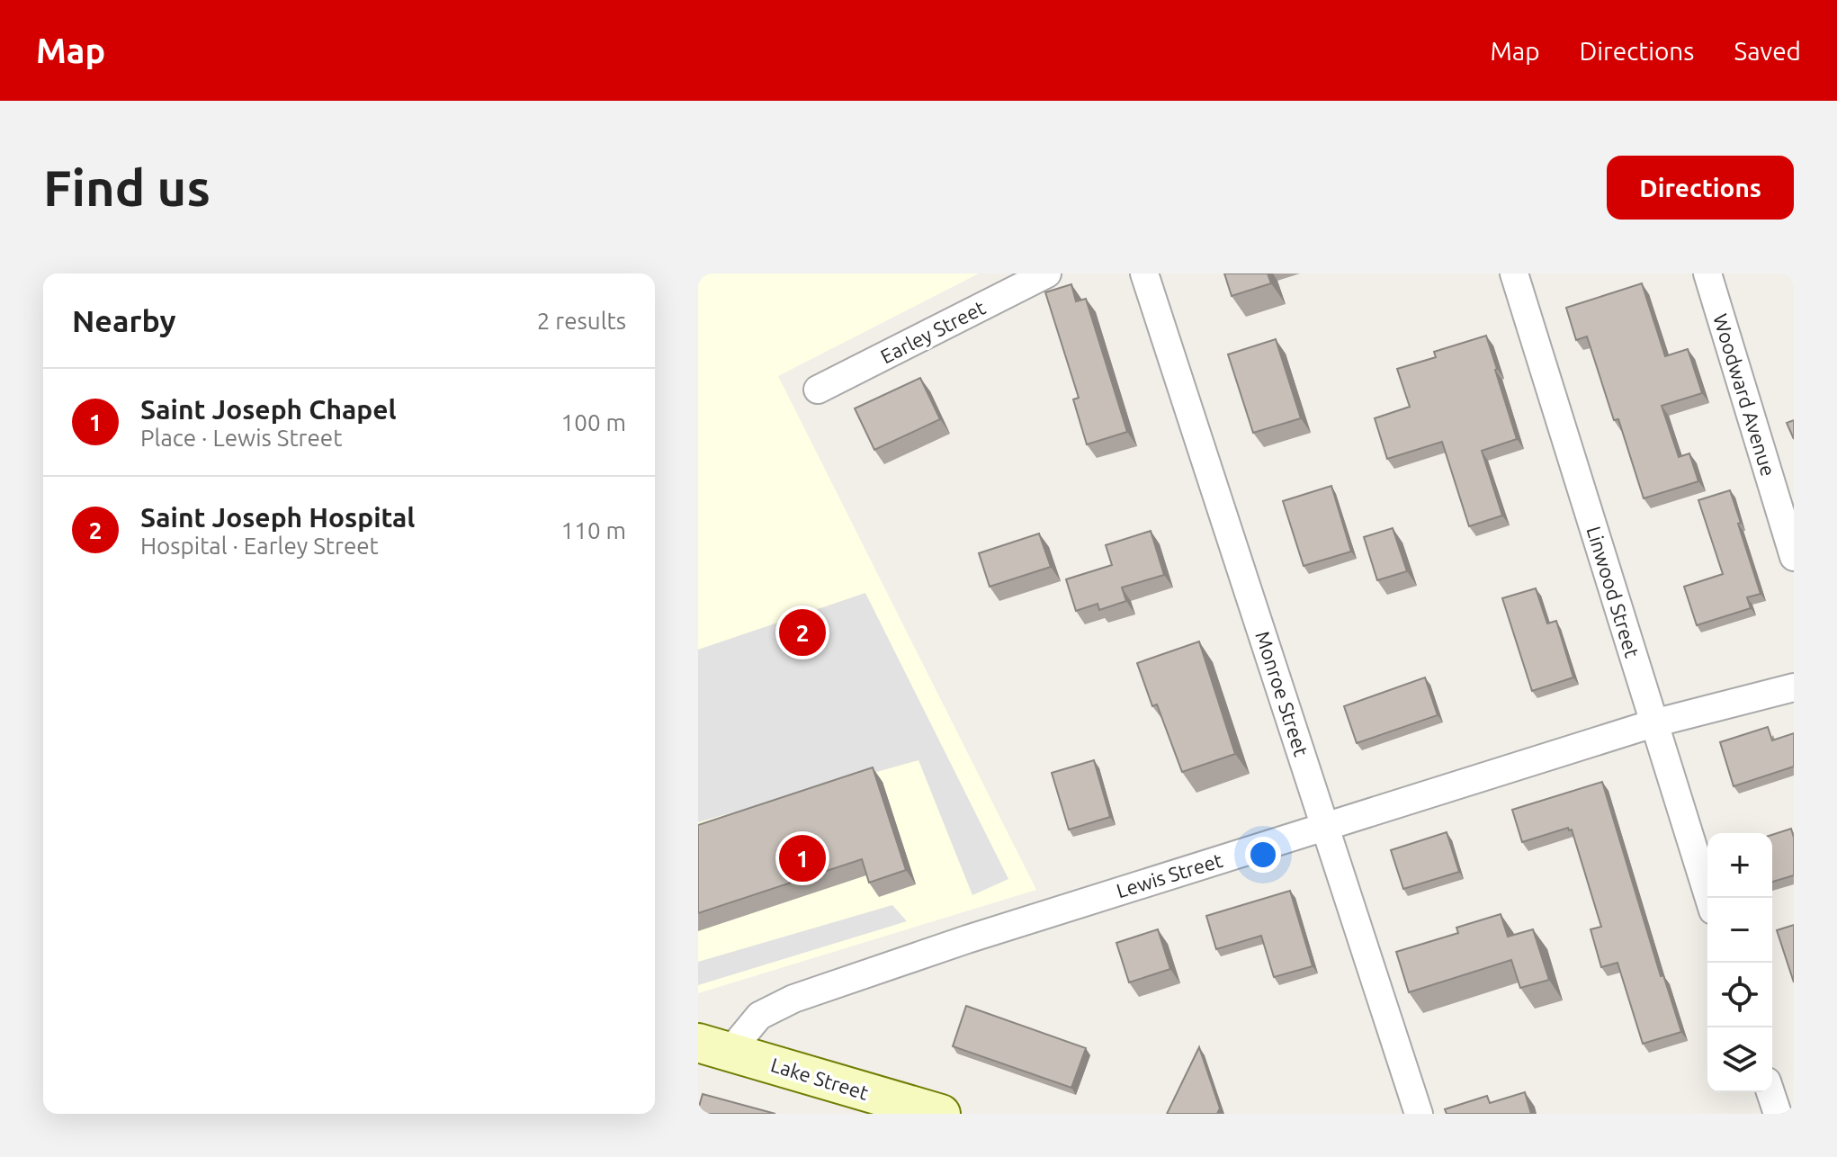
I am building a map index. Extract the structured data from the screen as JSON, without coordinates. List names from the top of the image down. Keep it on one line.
{"streets":{"street":["Earley Street","Woodward Avenue","Linwood Street","Monroe Street","Lewis Street","Lake Street"]},"crossings":[["Linwood Street","Lewis Street"],["Monroe Street","Lewis Street"],["Lewis Street","Lake Street"]],"page":{"header":"Map","nav":["Map","Directions","Saved"],"buttons":"Directions","title":"Find us","heading":["Nearby","2 results"],"list":[{"mark":"1","name":"Saint Joseph Chapel","note":"Place · Lewis Street","value":"100 m"},{"mark":"2","name":"Saint Joseph Hospital","note":"Hospital · Earley Street","value":"110 m"}],"pins":["2","1"],"map_buttons":["+","−"]}}
